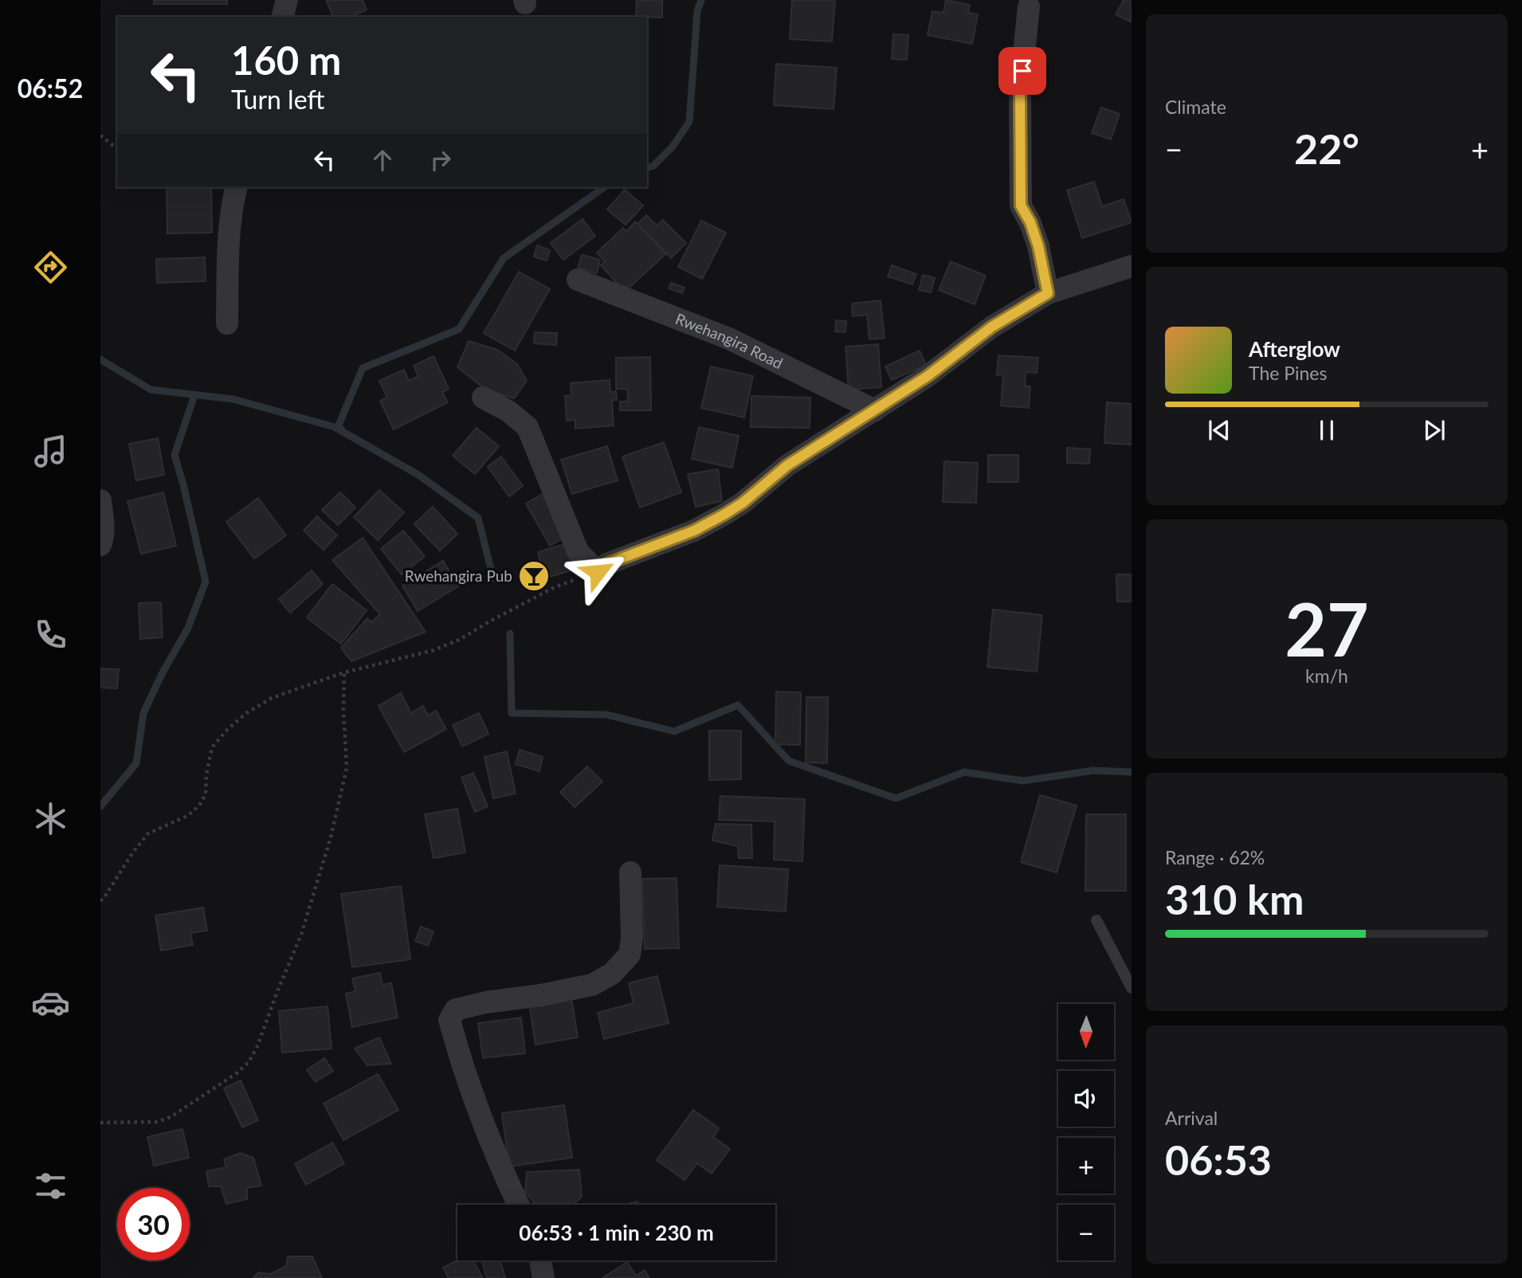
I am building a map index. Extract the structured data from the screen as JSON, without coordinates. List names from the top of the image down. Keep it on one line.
{"streets":{"street":["Rwehangira Road"]},"places":{"bar":["Rwehangira Pub"]},"north":"bottom","page":{"tabs":"06:52","tile":["Climate",["27","km/h"],["Range · 62%","310 km"],["Arrival","06:53"]],"turn":["160 m","Turn left"],"heat":["−","22°","+"],"song":["Afterglow","The Pines"],"map_buttons":["+","−"],"limit":"30","trip":"06:53 · 1 min · 230 m"}}
